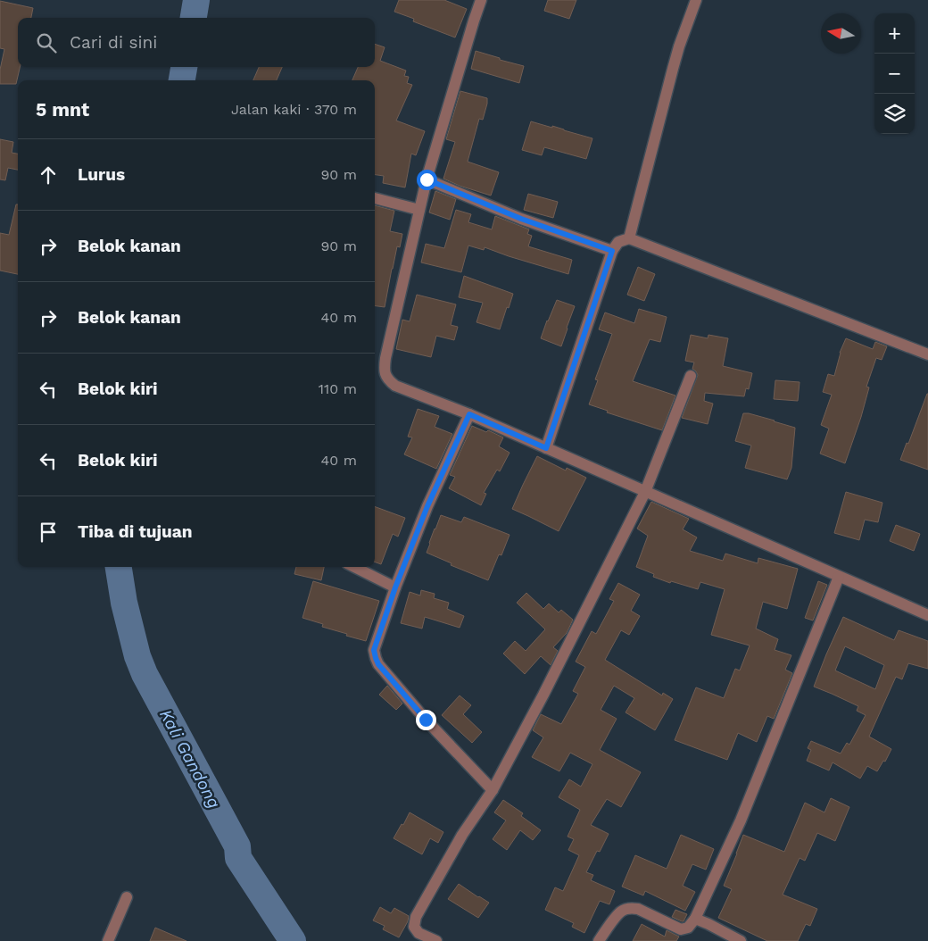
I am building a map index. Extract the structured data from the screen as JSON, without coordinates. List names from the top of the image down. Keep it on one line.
{"water":["Kali Gandong"],"north":"left","page":{"map_buttons":["+","−"],"search":"Cari di sini","heading":["5 mnt","Jalan kaki · 370 m"],"list":[["Lurus","90 m"],["Belok kanan","90 m"],["Belok kanan","40 m"],["Belok kiri","110 m"],["Belok kiri","40 m"],"Tiba di tujuan"]}}
